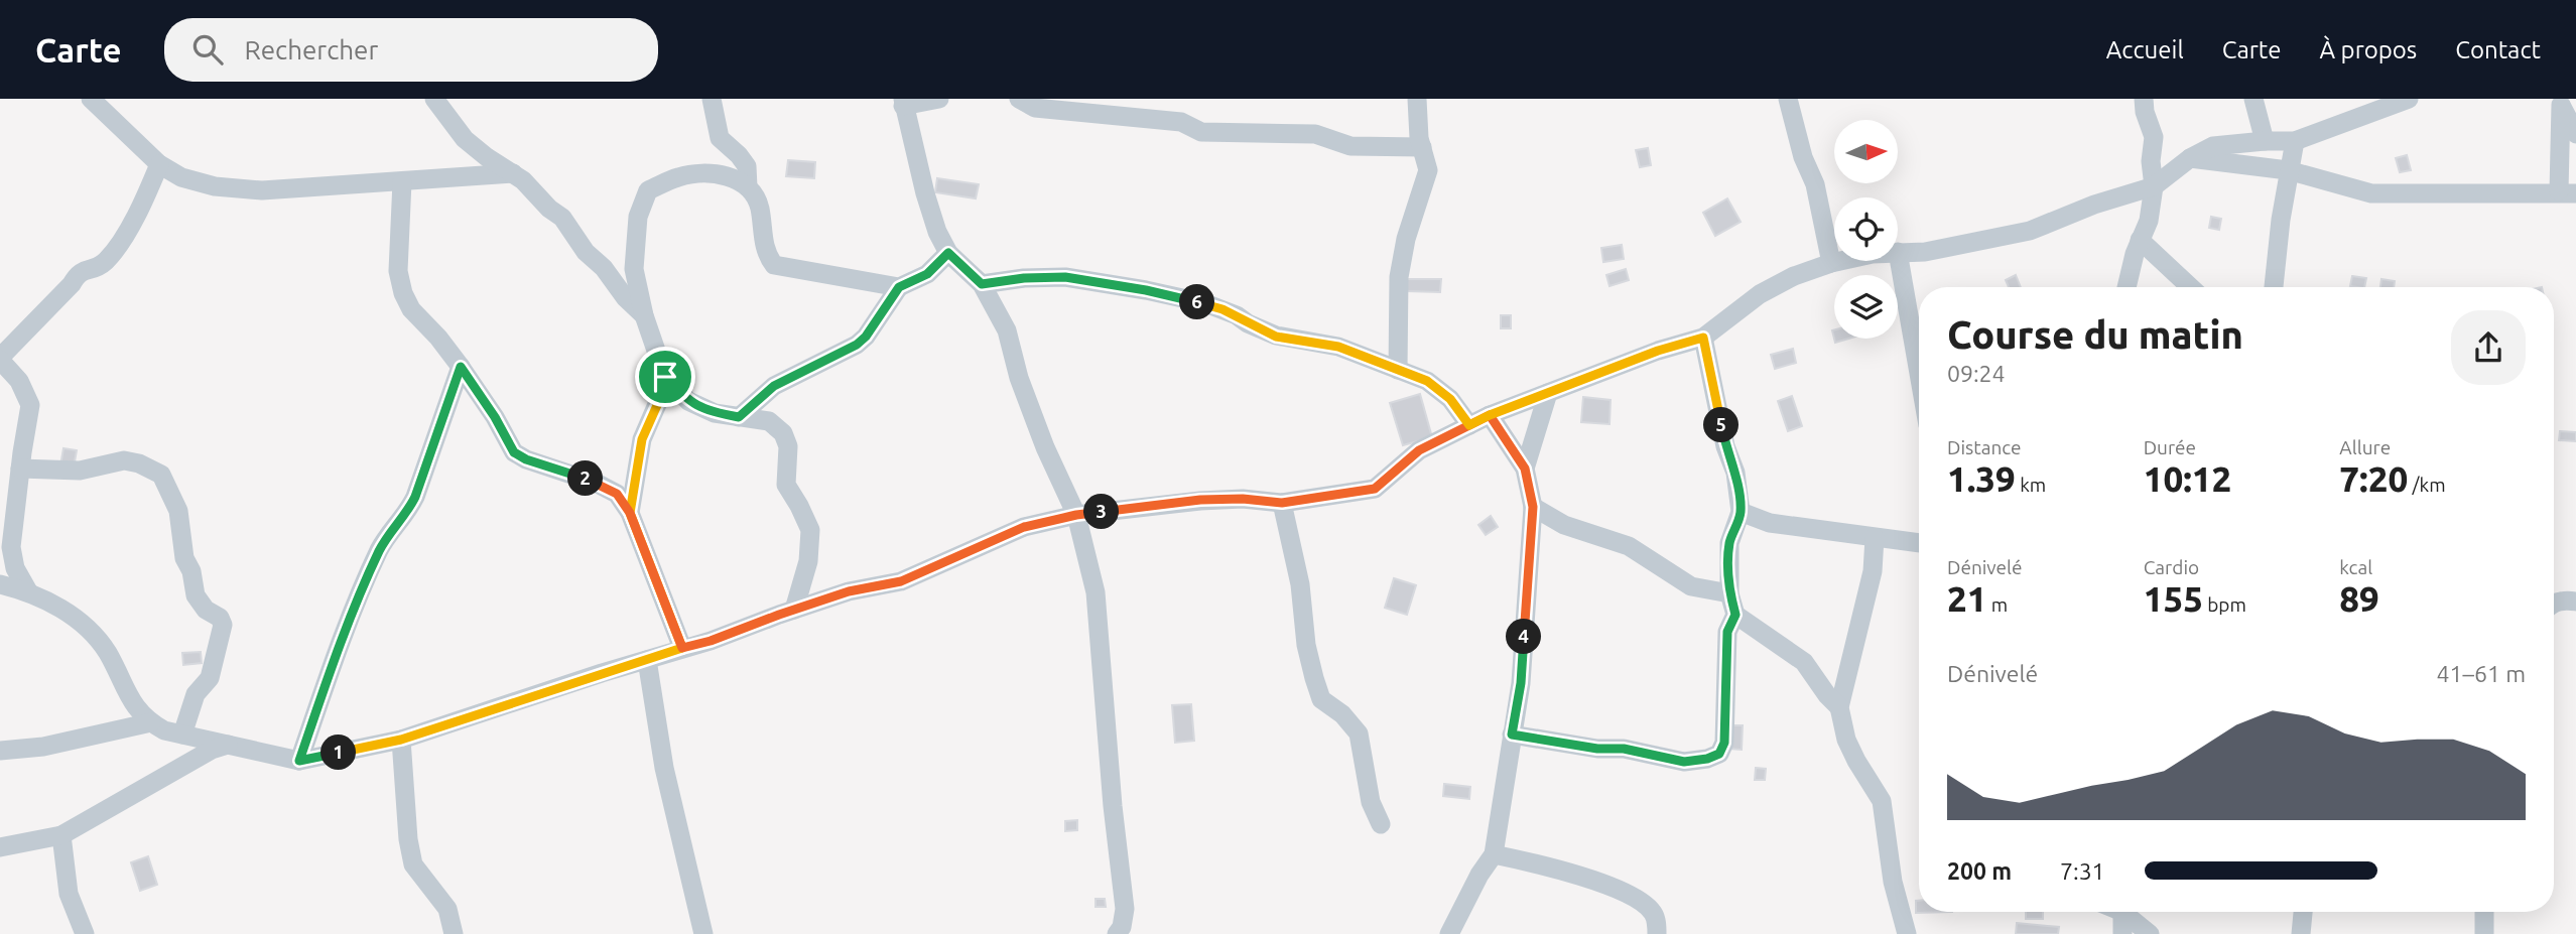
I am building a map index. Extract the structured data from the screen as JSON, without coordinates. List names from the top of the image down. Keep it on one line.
{"north":"right","page":{"header":"Carte","search":"Rechercher","nav":["Accueil","Carte","À propos","Contact"],"pins":["6","5","2","3","4","1"],"heading":["Course du matin","09:24"],"stats":[["Distance","1.39 km"],["Durée","10:12"],["Allure","7:20 /km"],["Dénivelé","21 m"],["Cardio","155 bpm"],["kcal","89"]],"chart":["Dénivelé","41–61 m"],"list":[{"name":"200 m","note":"7:31"}]}}
